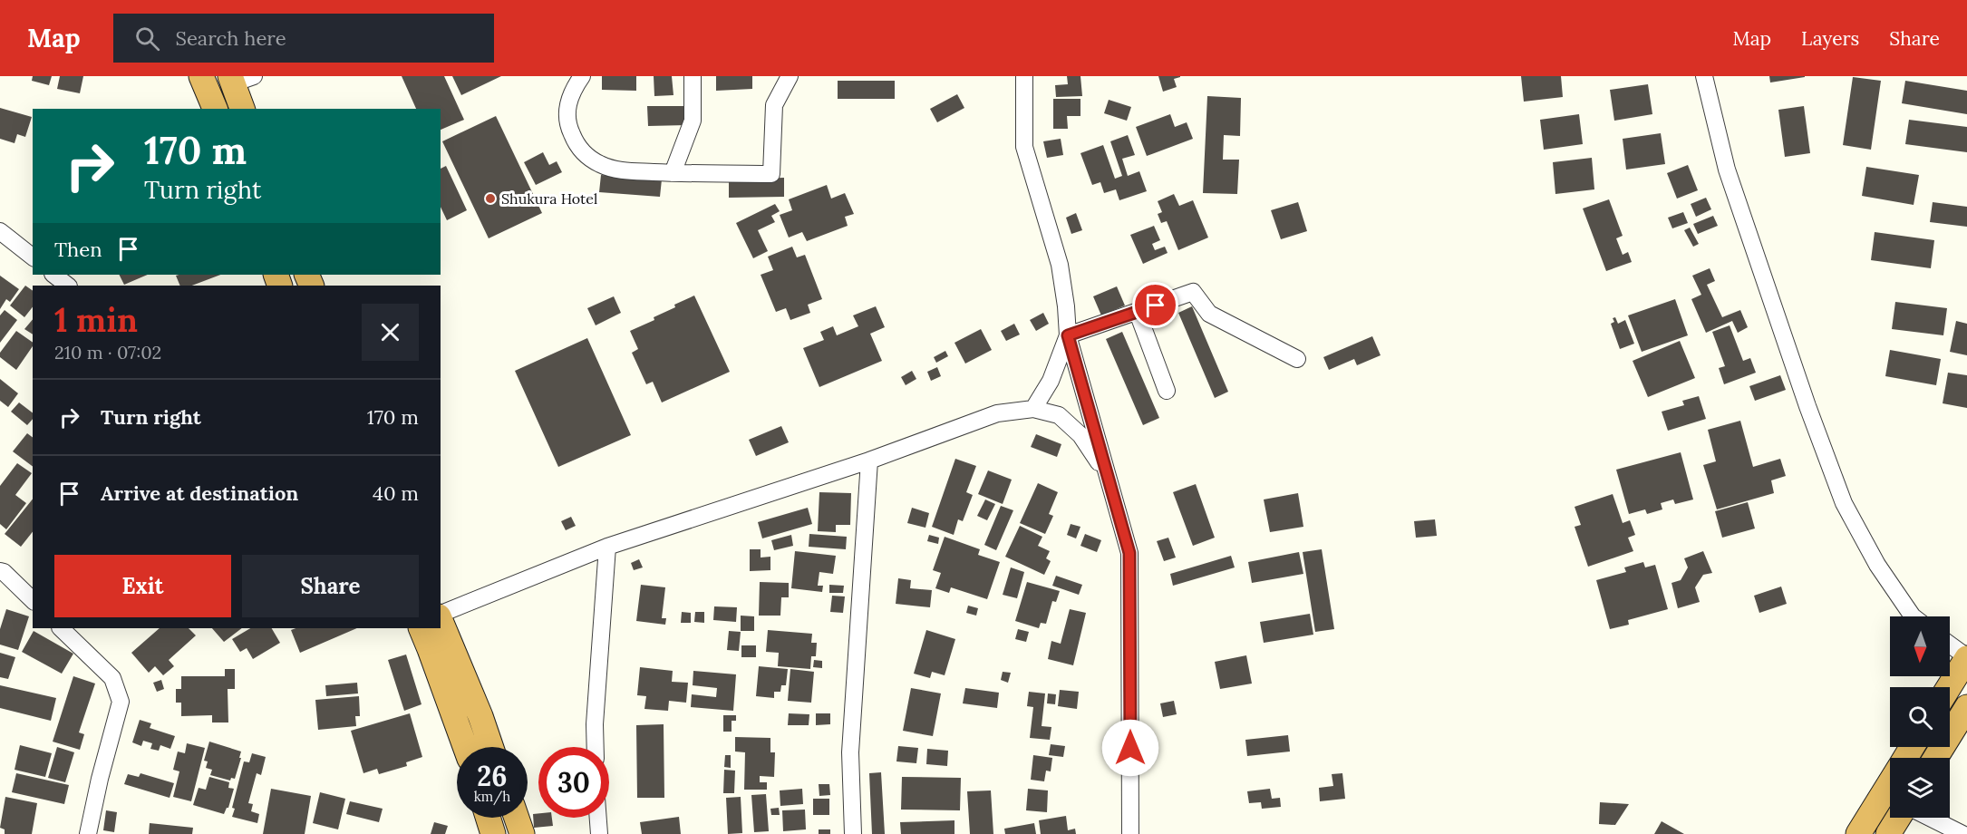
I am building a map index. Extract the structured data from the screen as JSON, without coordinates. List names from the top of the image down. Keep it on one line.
{"places":["Shukura Hotel"],"north":"bottom","page":{"header":"Map","search":"Search here","nav":["Map","Layers","Share"],"turn":["170 m","Turn right"],"then":"Then","heading":["1 min","210 m · 07:02"],"list":[{"name":"Turn right","value":"170 m"},{"name":"Arrive at destination","value":"40 m"}],"buttons":["Exit","Share"],"speed":"26 km/h","limit":"30"}}
